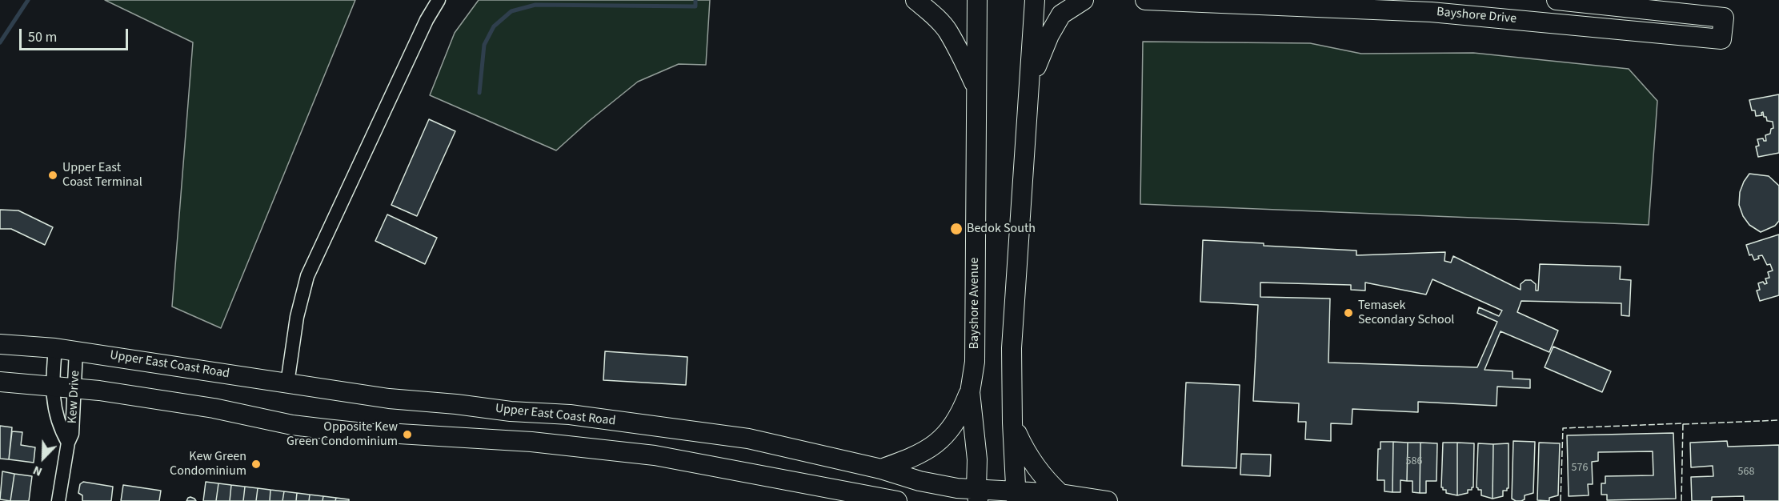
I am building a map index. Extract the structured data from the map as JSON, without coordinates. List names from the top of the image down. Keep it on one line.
{"streets":{"main road":["Bayshore Drive","Bayshore Avenue","Upper East Coast Road"],"street":["Kew Drive"]},"crossings":[["Bayshore Avenue","Upper East Coast Road"],["Upper East Coast Road","Kew Drive"]],"places":["Upper East Coast Terminal","Bedok South","Temasek Secondary School","Opposite Kew Green Condominium","Kew Green Condominium"],"house_numbers":["586","576","568"],"scale_bar":"50 m","north":"bottom left"}
